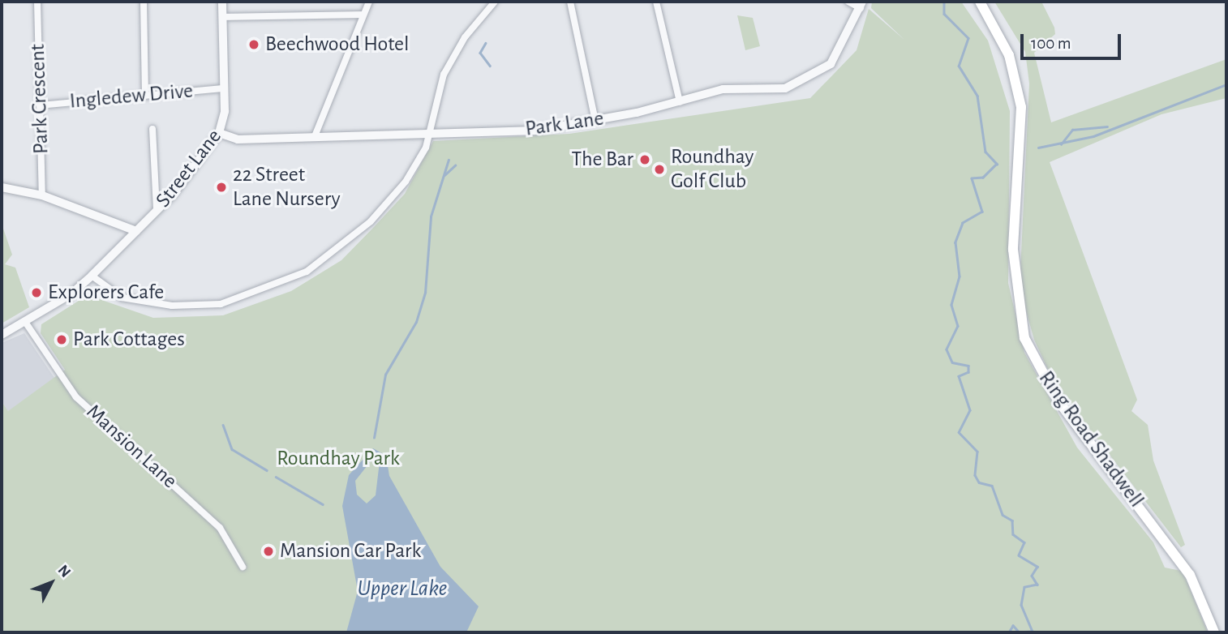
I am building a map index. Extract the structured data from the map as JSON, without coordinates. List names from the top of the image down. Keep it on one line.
{"streets":{"highway":["Ring Road Shadwell"],"street":["Ingledew Drive","Park Crescent","Park Lane","Street Lane","Mansion Lane"]},"crossings":[["Ingledew Drive","Park Crescent"],["Ingledew Drive","Street Lane"],["Park Lane","Street Lane"],["Street Lane","Mansion Lane"]],"water":["Upper Lake"],"parks":["Roundhay Park"],"places":["Beechwood Hotel","The Bar","Roundhay Golf Club","22 Street Lane Nursery","Explorers Cafe","Park Cottages","Mansion Car Park"],"scale_bar":"100 m","north":"top right"}
